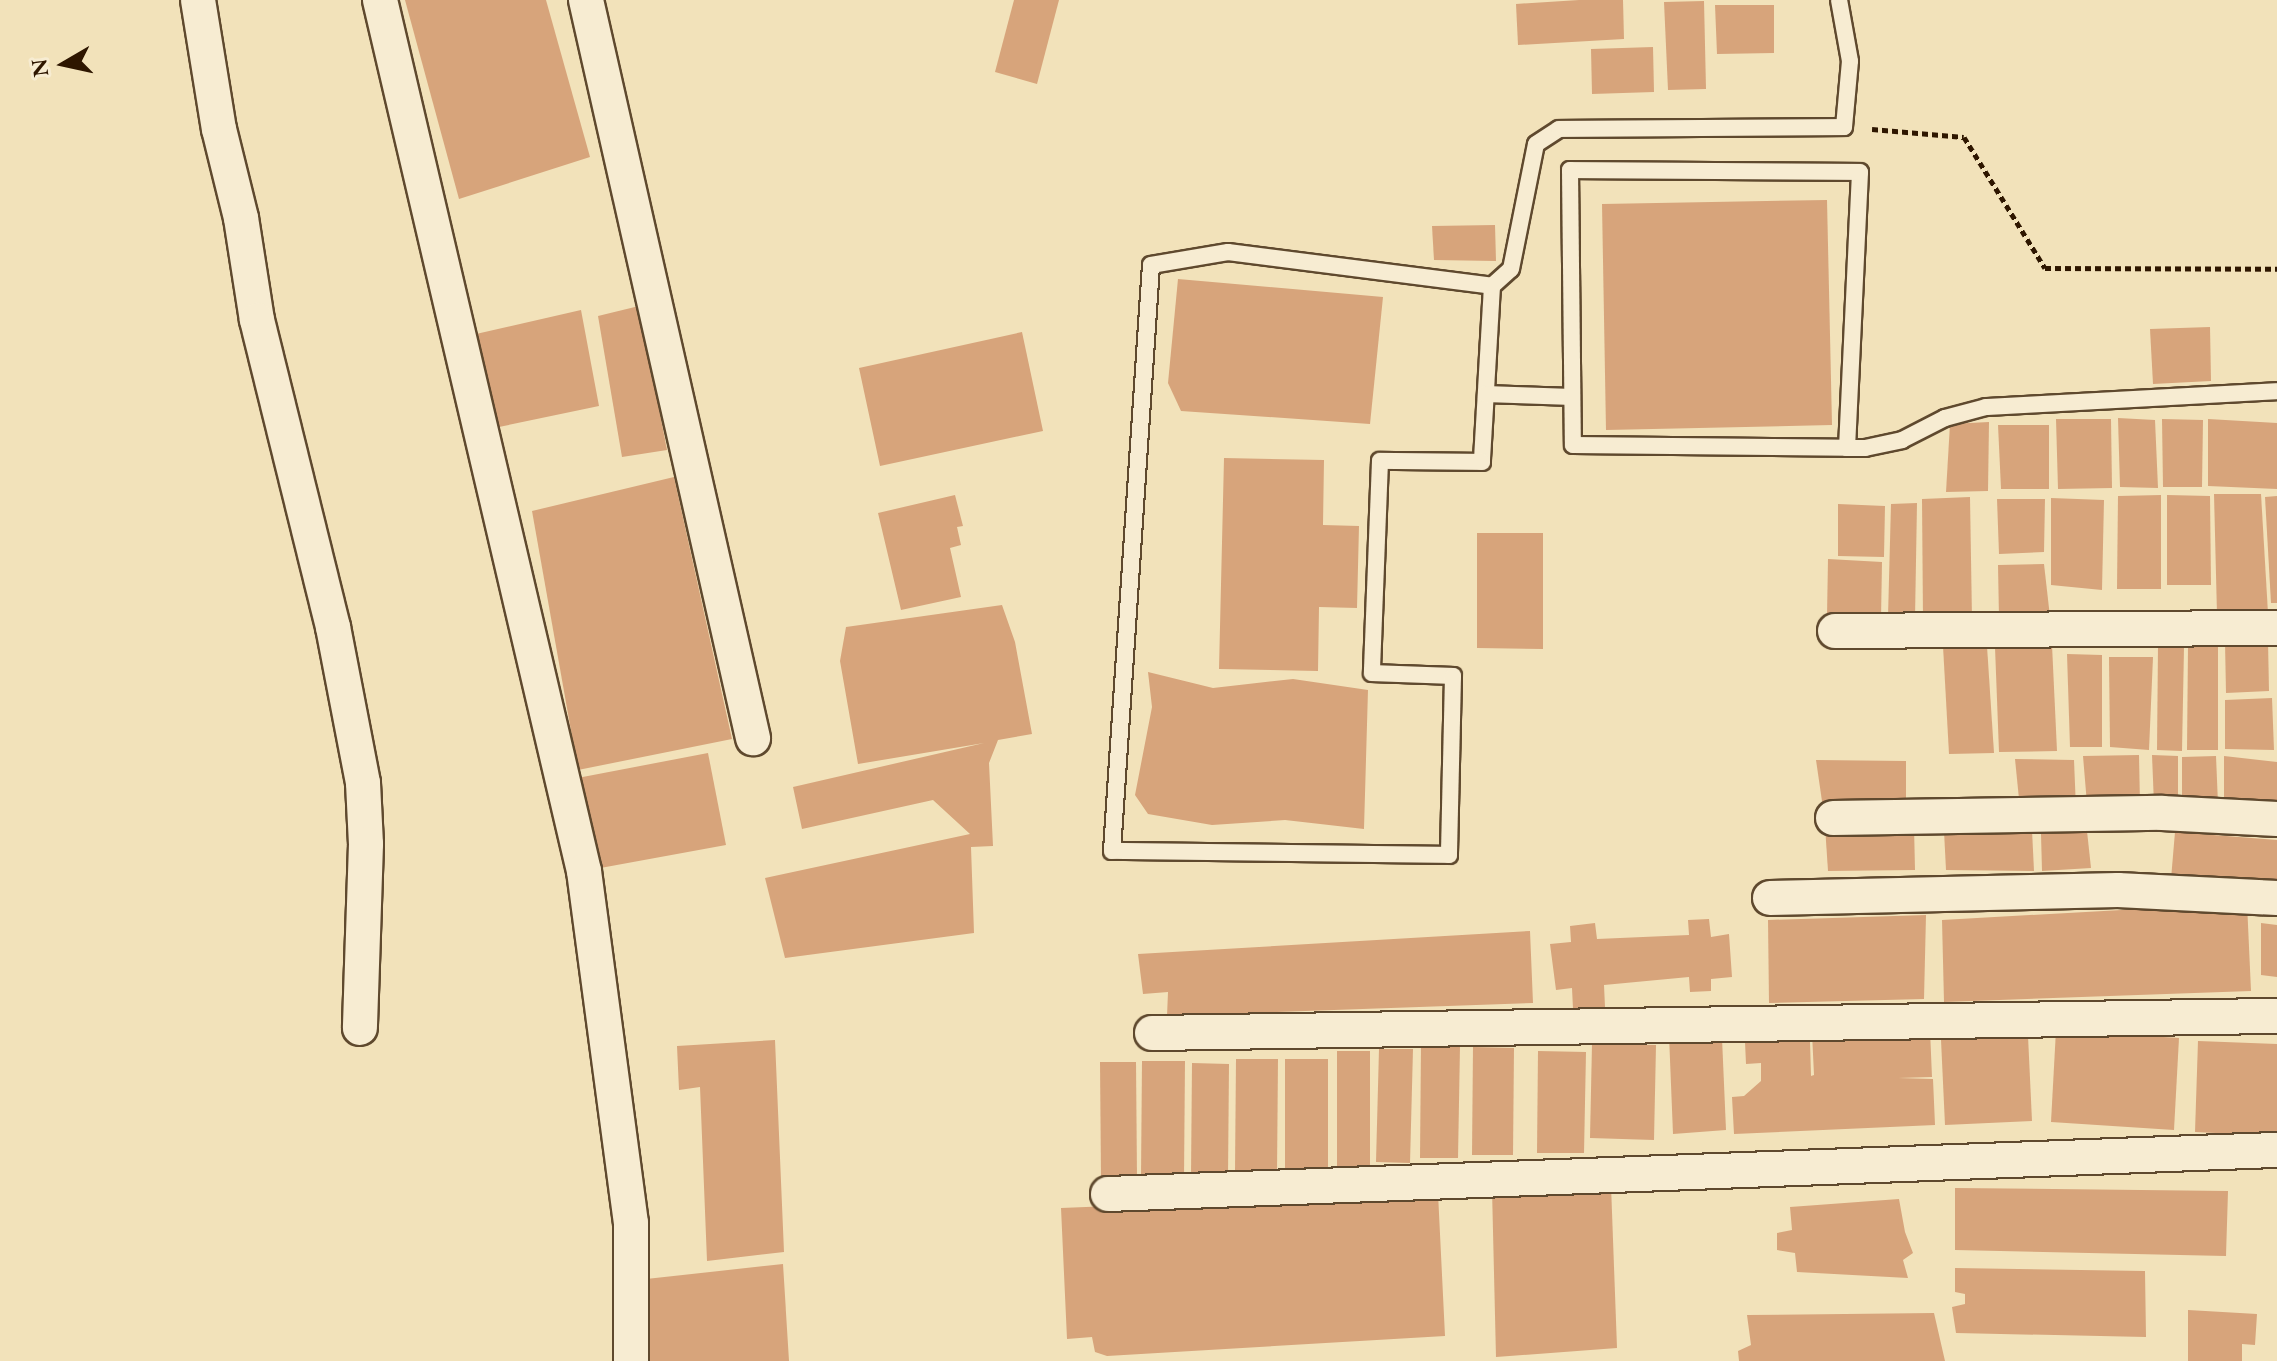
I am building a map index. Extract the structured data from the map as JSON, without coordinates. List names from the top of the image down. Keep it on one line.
{"north":"left"}
